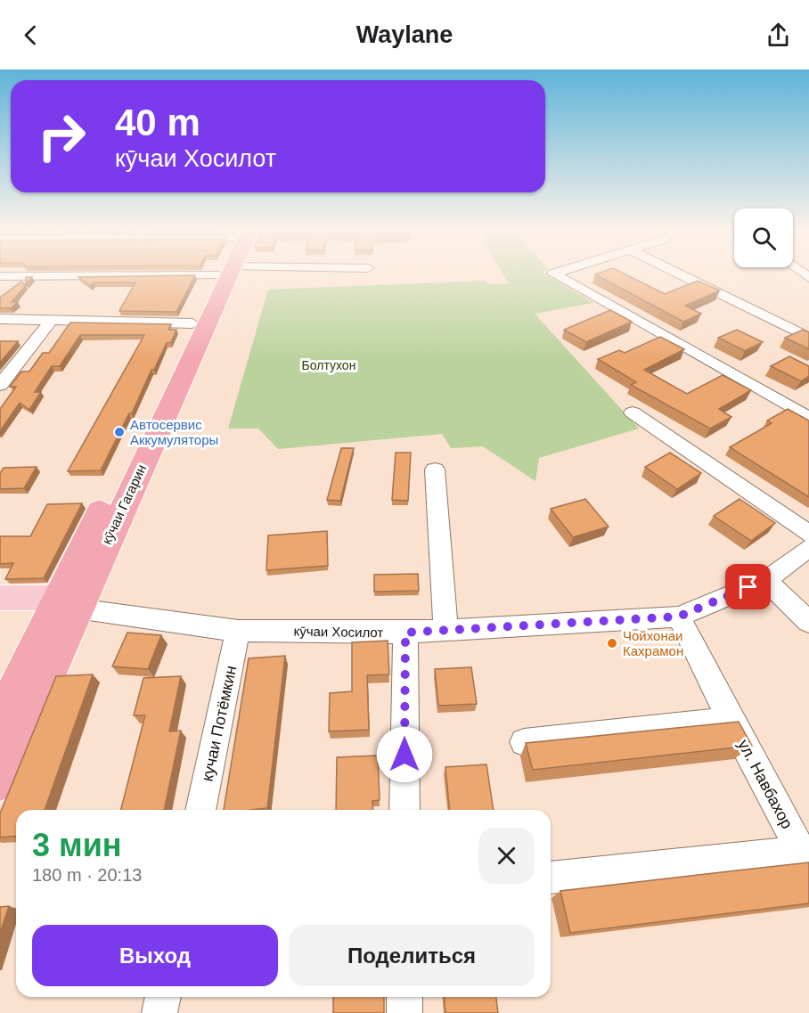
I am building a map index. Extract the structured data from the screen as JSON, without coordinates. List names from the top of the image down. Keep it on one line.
{"streets":{"highway":["кӯчаи Гагарин"],"street":["кӯчаи Хосилот","кучаи Потёмкин","ул. Навбахор"]},"crossings":[["кӯчаи Гагарин","кӯчаи Хосилот"],["кӯчаи Хосилот","кучаи Потёмкин"],["кӯчаи Хосилот","ул. Навбахор"]],"parks":["Болтухон"],"places":["Автосервис Аккумуляторы","Чойхонаи Кахрамон"],"page":{"header":"Waylane","turn":["40 m","кӯчаи Хосилот"],"heading":["3 мин","180 m · 20:13"],"buttons":["Выход","Поделиться"]}}
